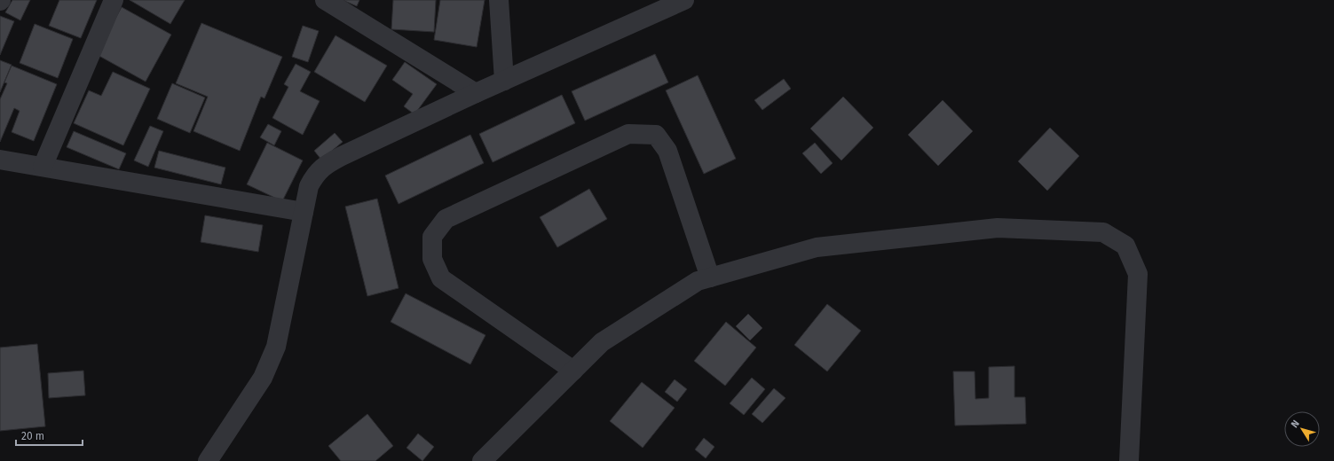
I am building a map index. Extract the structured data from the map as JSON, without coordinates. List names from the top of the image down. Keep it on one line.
{"scale_bar":"20 m","north":"top left"}
